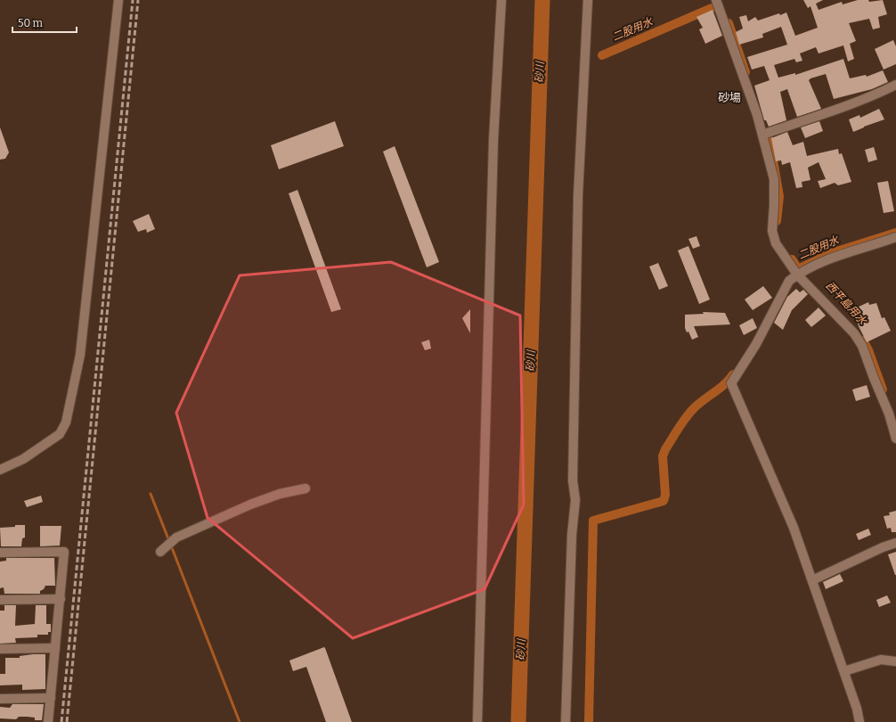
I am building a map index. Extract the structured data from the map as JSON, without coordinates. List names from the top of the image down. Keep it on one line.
{"districts":["砂場"],"water":["二股用水","砂川","西平島用水"],"scale_bar":"50 m"}
